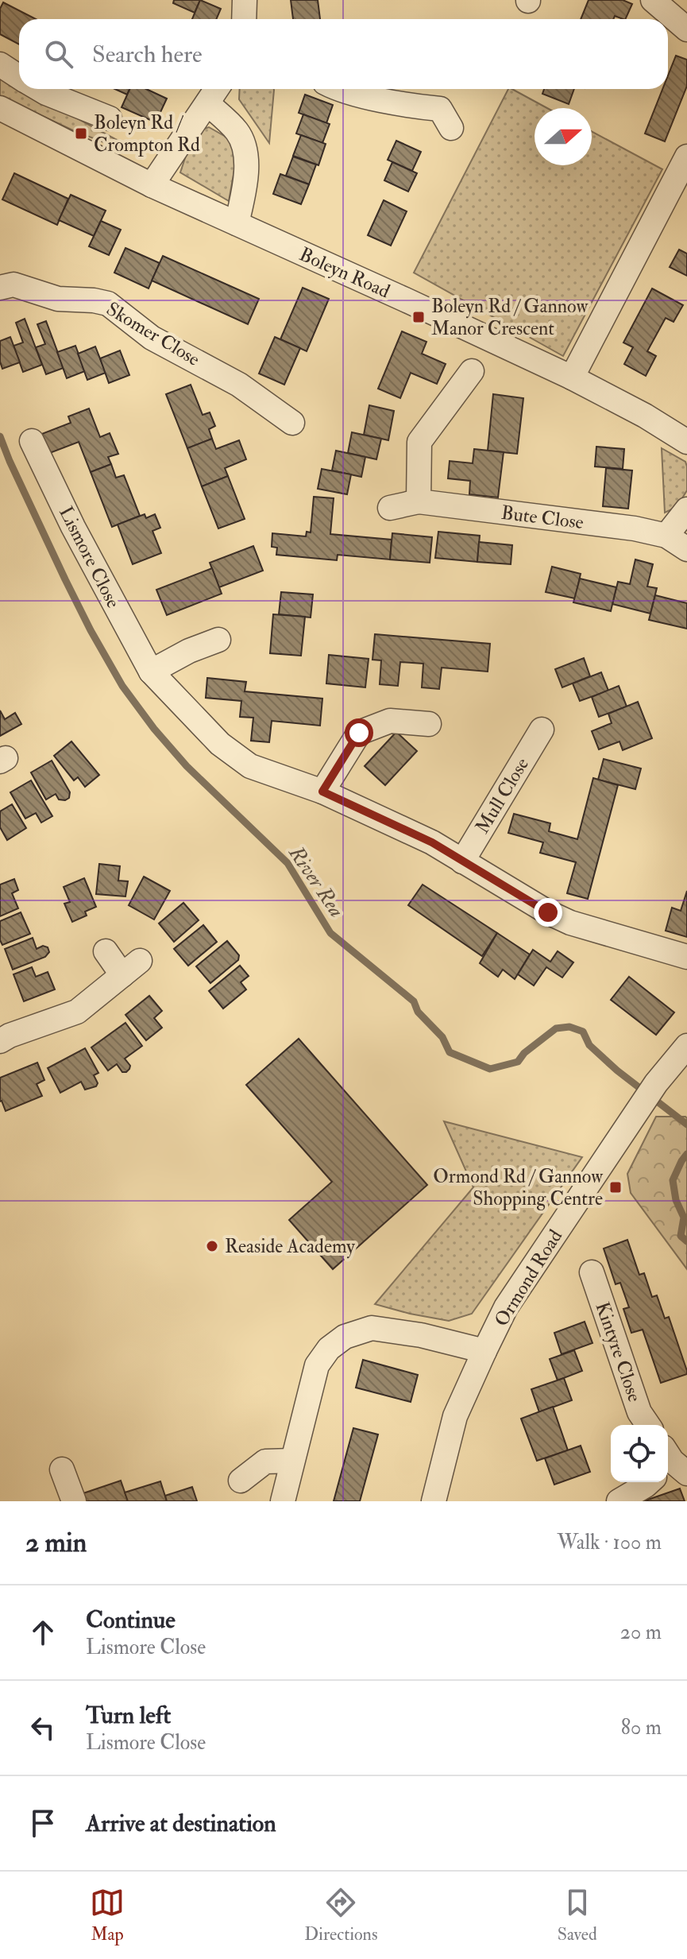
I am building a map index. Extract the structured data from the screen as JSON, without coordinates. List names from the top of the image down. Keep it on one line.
{"streets":{"street":["Boleyn Road","Skomer Close","Bute Close","Lismore Close","Mull Close","Ormond Road","Kintyre Close"]},"crossings":[["Lismore Close","Mull Close"]],"water":["River Rea"],"places":{"transit":["Boleyn Rd / Crompton Rd","Boleyn Rd / Gannow Manor Crescent","Ormond Rd / Gannow Shopping Centre"],"other":["Reaside Academy"]},"north":"right","page":{"search":"Search here","heading":["2 min","Walk · 100 m"],"list":[["Continue","Lismore Close","20 m"],["Turn left","Lismore Close","80 m"],"Arrive at destination"],"nav":["Map","Directions","Saved"]}}
